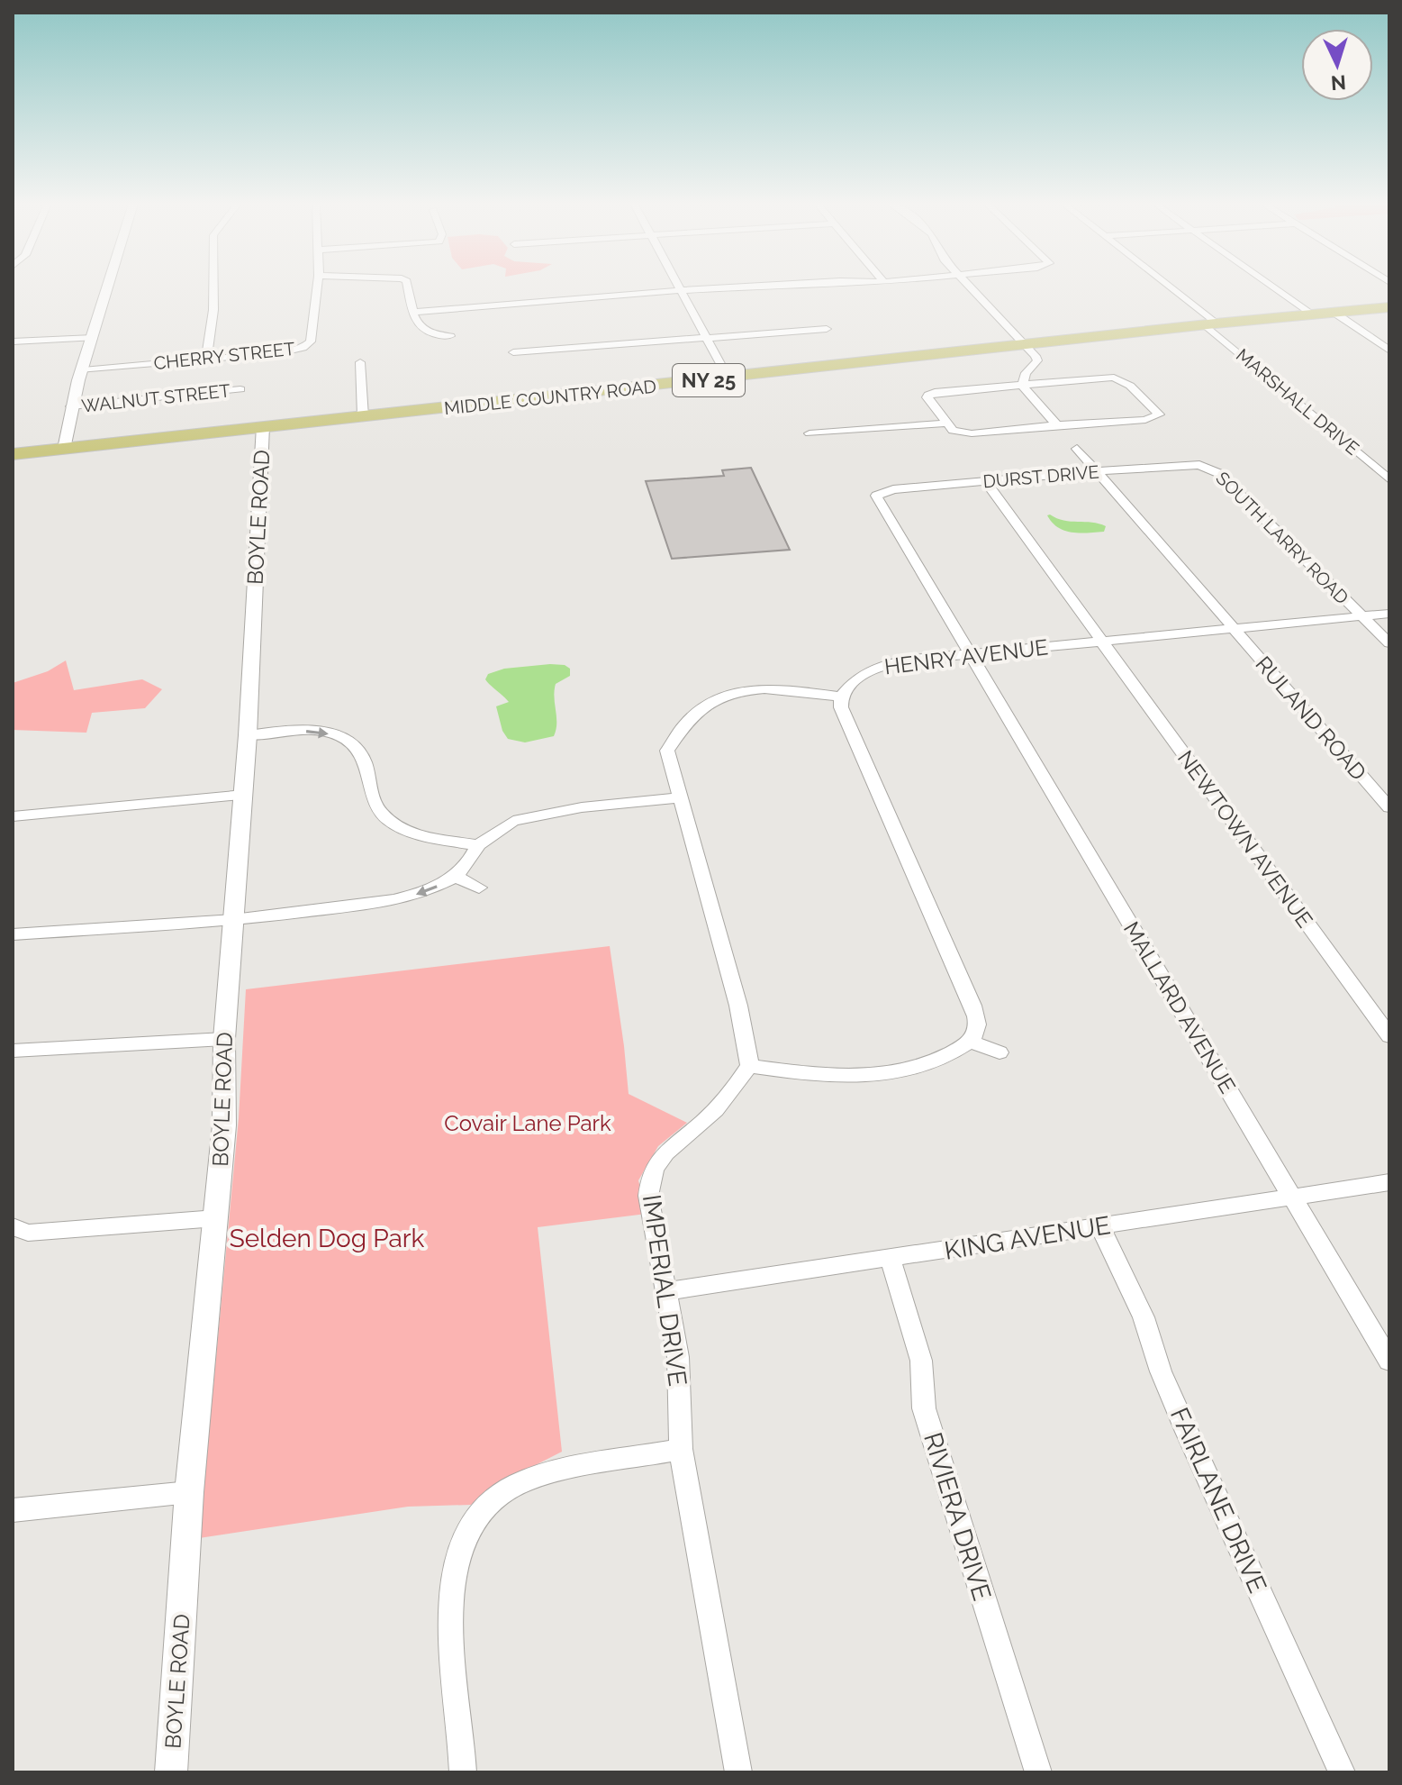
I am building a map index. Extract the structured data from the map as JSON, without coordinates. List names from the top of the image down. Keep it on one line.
{"streets":{"main road":["NY 25","MIDDLE COUNTRY ROAD"],"street":["CHERRY STREET","WALNUT STREET","MARSHALL DRIVE","DURST DRIVE","BOYLE ROAD","SOUTH LARRY ROAD","HENRY AVENUE","RULAND ROAD","NEWTOWN AVENUE","MALLARD AVENUE","KING AVENUE","IMPERIAL DRIVE","FAIRLANE DRIVE","RIVIERA DRIVE"]},"crossings":[["NY 25","MIDDLE COUNTRY ROAD"],["NY 25","MARSHALL DRIVE"],["MIDDLE COUNTRY ROAD","MARSHALL DRIVE"],["MIDDLE COUNTRY ROAD","BOYLE ROAD"],["DURST DRIVE","SOUTH LARRY ROAD"],["DURST DRIVE","RULAND ROAD"],["DURST DRIVE","NEWTOWN AVENUE"],["DURST DRIVE","MALLARD AVENUE"],["SOUTH LARRY ROAD","HENRY AVENUE"],["HENRY AVENUE","RULAND ROAD"],["HENRY AVENUE","NEWTOWN AVENUE"],["HENRY AVENUE","MALLARD AVENUE"],["MALLARD AVENUE","KING AVENUE"],["KING AVENUE","IMPERIAL DRIVE"],["KING AVENUE","FAIRLANE DRIVE"],["KING AVENUE","RIVIERA DRIVE"]],"parks":["Covair Lane Park","Selden Dog Park"],"north":"bottom"}
